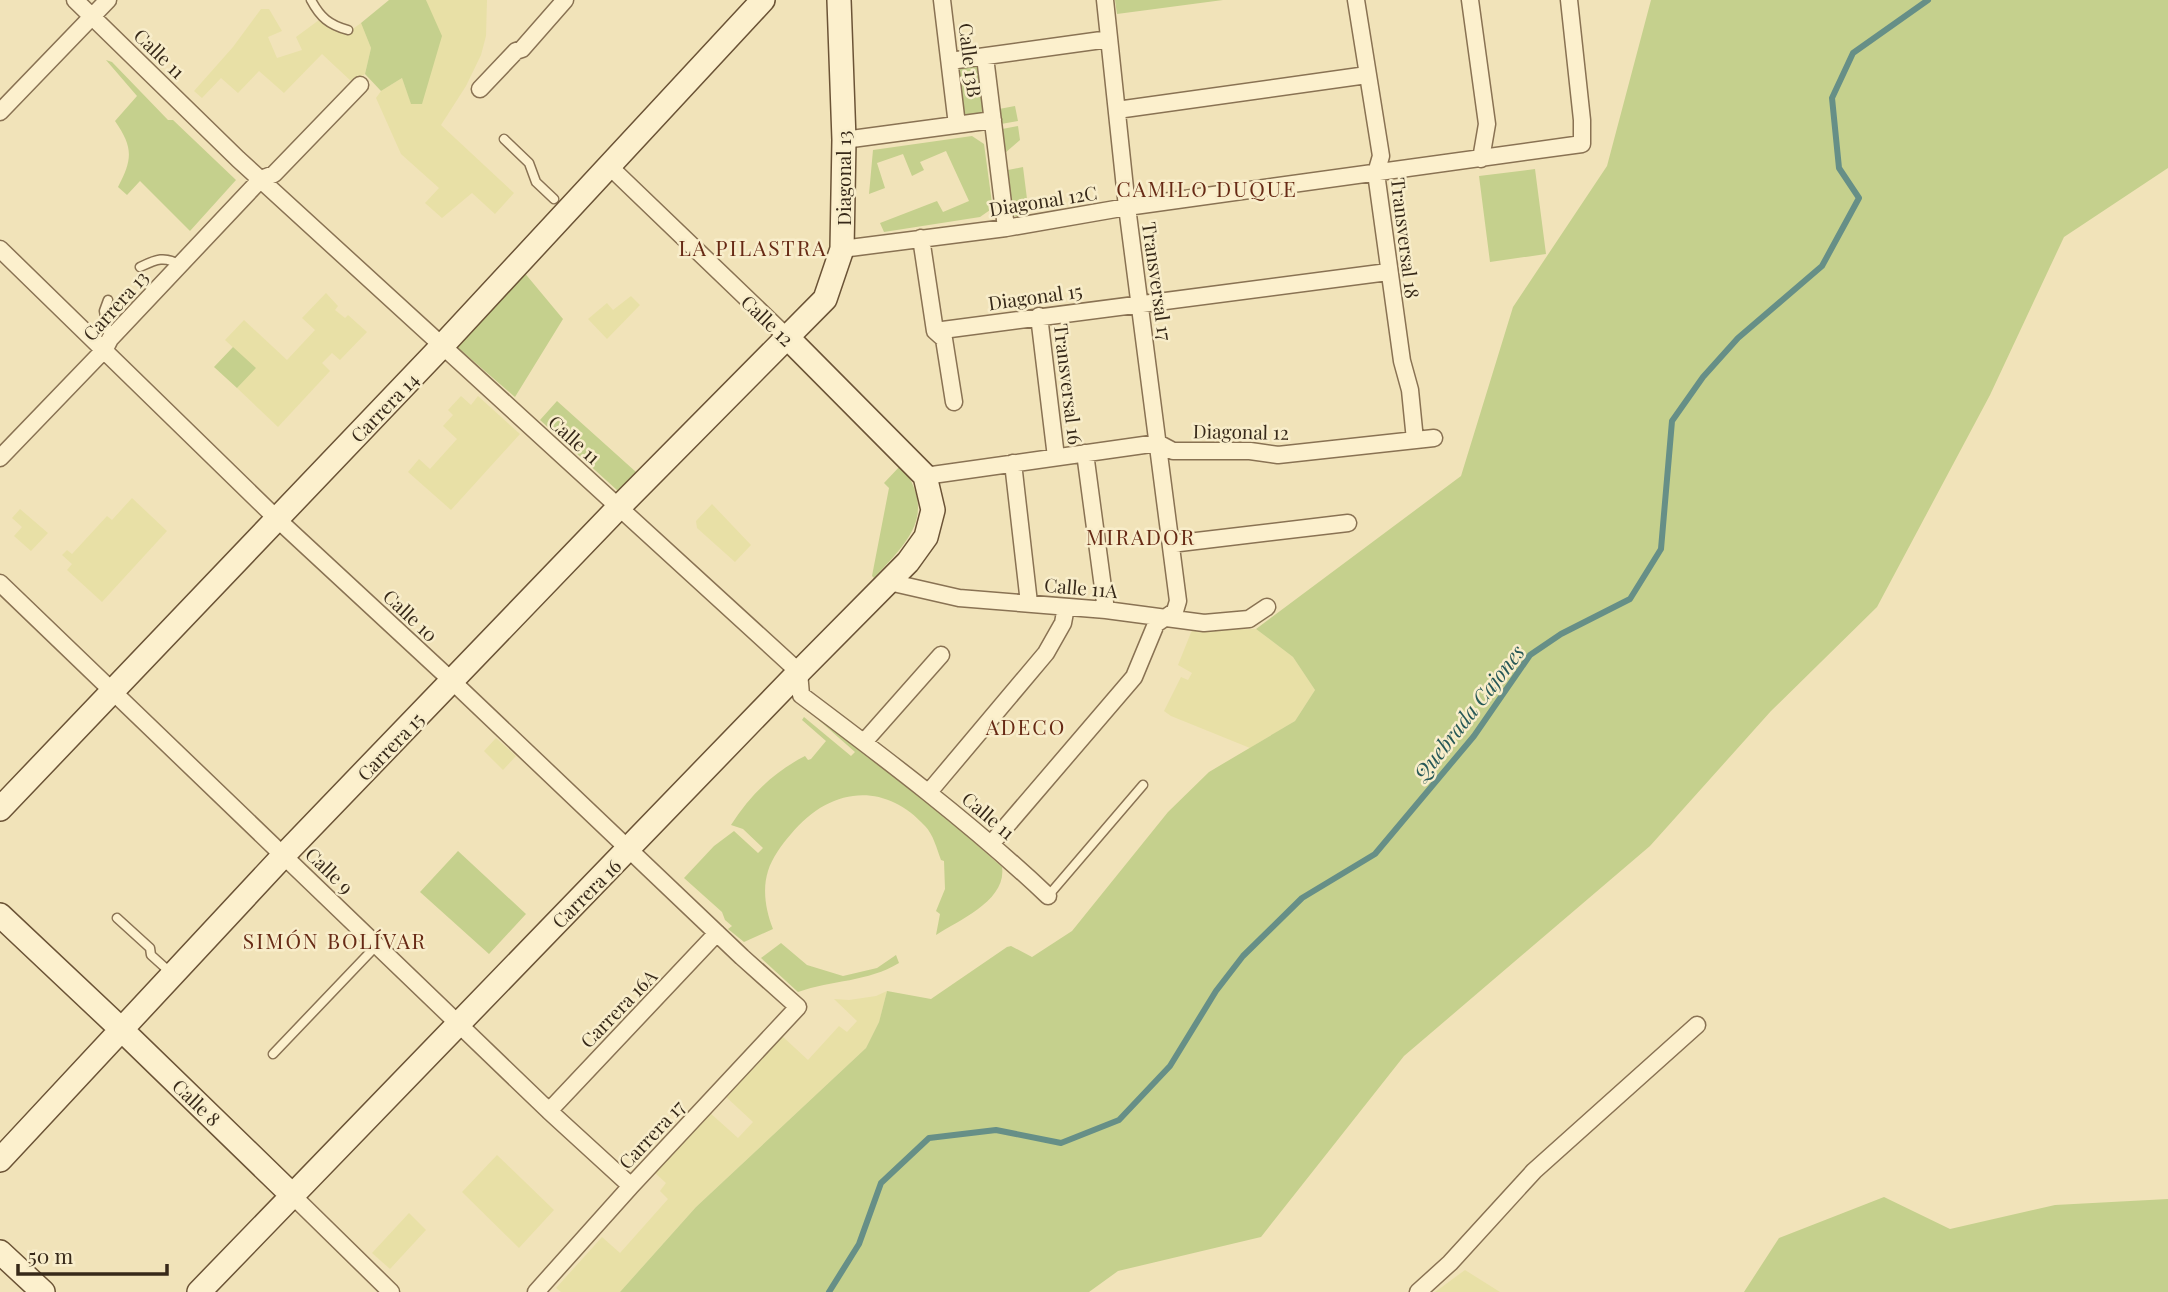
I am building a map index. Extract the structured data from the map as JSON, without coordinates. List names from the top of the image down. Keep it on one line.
{"streets":{"main road":["Diagonal 13","Calle 12","Carrera 14","Carrera 15","Carrera 16","Calle 8"],"street":["Calle 11","Calle 13B","Diagonal 12C","Transversal 18","Transversal 17","Diagonal 15","Carrera 13","Transversal 16","Diagonal 12","Calle 11A","Calle 10","Calle 9","Carrera 16A","Carrera 17"]},"crossings":[["Calle 11","Carrera 13"],["Calle 11","Carrera 14"],["Calle 11","Carrera 15"],["Calle 11","Carrera 16"],["Diagonal 13","Diagonal 12C"],["Diagonal 13","Calle 12"],["Diagonal 13","Carrera 15"],["Diagonal 12C","Transversal 18"],["Diagonal 12C","Transversal 17"],["Transversal 18","Diagonal 15"],["Transversal 18","Diagonal 12"],["Transversal 17","Diagonal 15"],["Transversal 17","Diagonal 12"],["Diagonal 15","Transversal 16"],["Carrera 13","Calle 10"],["Calle 12","Carrera 14"],["Calle 12","Diagonal 12"],["Calle 12","Carrera 15"],["Calle 12","Carrera 16"],["Transversal 16","Diagonal 12"],["Carrera 14","Calle 10"],["Carrera 14","Calle 9"],["Diagonal 12","Carrera 16"],["Calle 11A","Carrera 16"],["Calle 10","Carrera 15"],["Calle 10","Carrera 16"],["Calle 10","Carrera 16A"],["Calle 10","Carrera 17"],["Carrera 15","Calle 9"],["Carrera 15","Calle 8"],["Calle 9","Carrera 16"],["Calle 9","Carrera 16A"],["Calle 9","Carrera 17"],["Carrera 16","Calle 8"]],"districts":["CAMILO DUQUE","LA PILASTRA","MIRADOR","ADECO","SIMÓN BOLÍVAR"],"water":["Quebrada Cajones"],"scale_bar":"50 m"}
